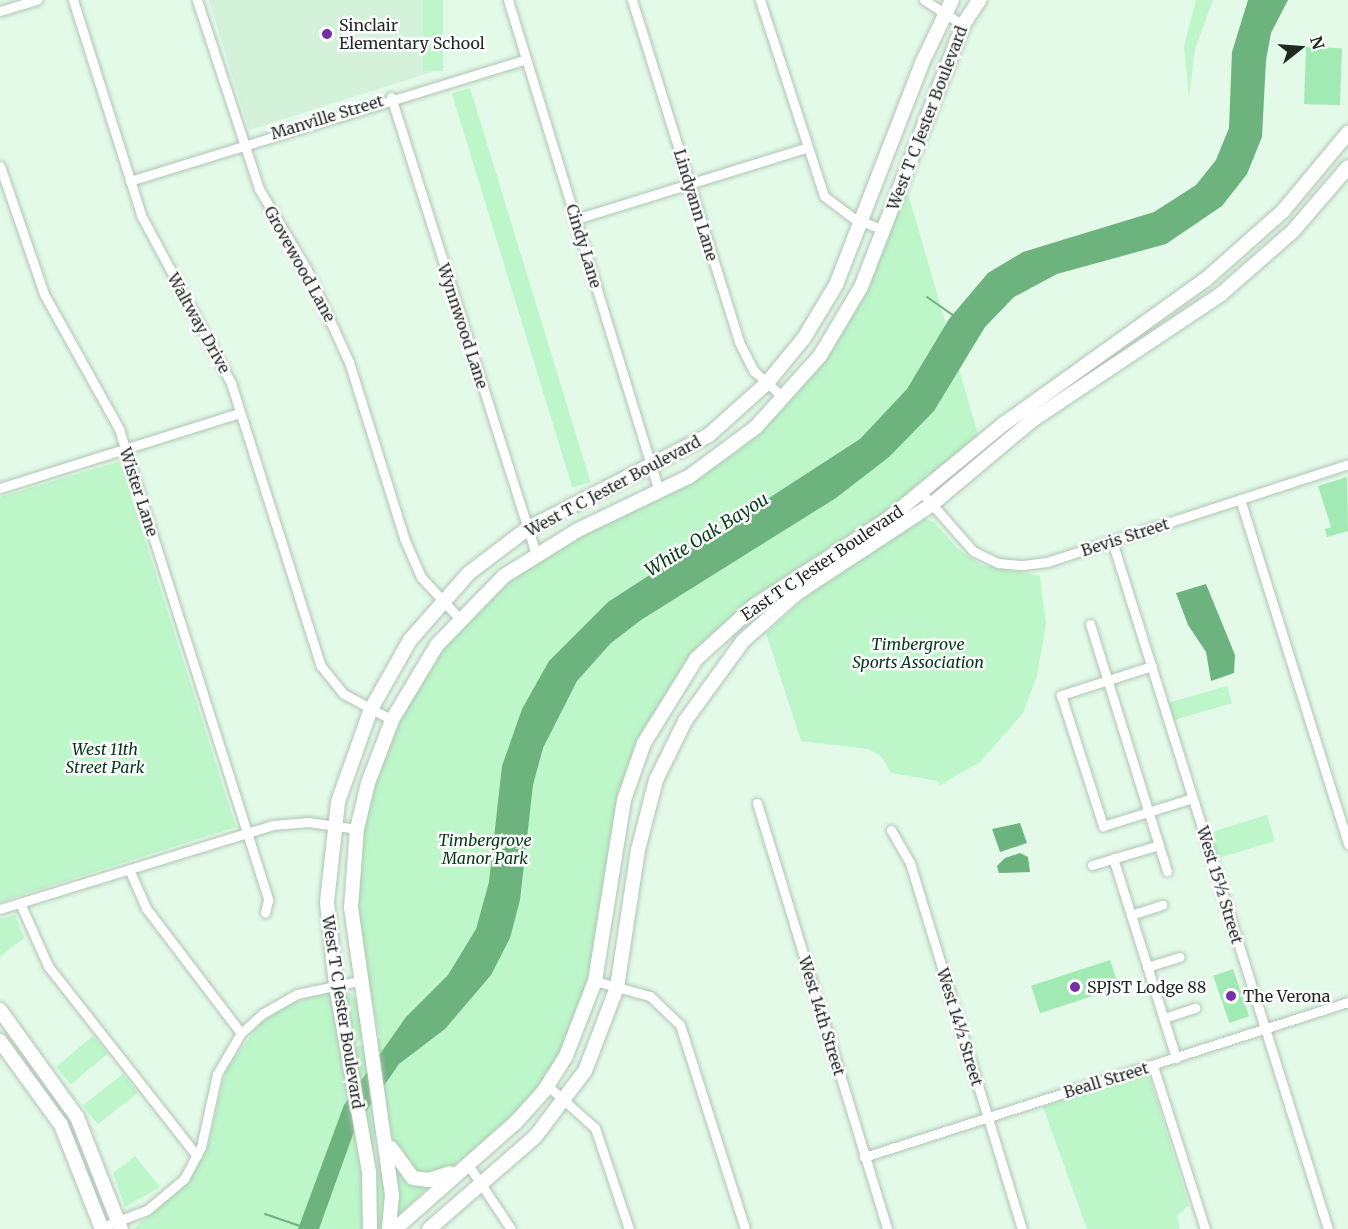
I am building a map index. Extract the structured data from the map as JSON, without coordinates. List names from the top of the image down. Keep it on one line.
{"streets":{"main road":["West T C Jester Boulevard","East T C Jester Boulevard"],"street":["Manville Street","Lindyann Lane","Cindy Lane","Grovewood Lane","Waltway Drive","Wynnwood Lane","Wister Lane","Bevis Street","West 15½ Street","West 14th Street","West 14½ Street","Beall Street"]},"crossings":[["Manville Street","Cindy Lane"],["Manville Street","Grovewood Lane"],["Manville Street","Waltway Drive"],["Manville Street","Wynnwood Lane"],["West T C Jester Boulevard","Lindyann Lane"],["West T C Jester Boulevard","Cindy Lane"],["West T C Jester Boulevard","Grovewood Lane"],["West T C Jester Boulevard","Waltway Drive"],["West T C Jester Boulevard","Wynnwood Lane"],["Bevis Street","East T C Jester Boulevard"],["Bevis Street","West 15½ Street"],["West 15½ Street","Beall Street"],["West 14th Street","Beall Street"],["West 14½ Street","Beall Street"]],"water":["White Oak Bayou"],"parks":["Timbergrove Sports Association","West 11th Street Park","Timbergrove Manor Park"],"places":["Sinclair Elementary School","SPJST Lodge 88","The Verona"],"north":"right"}
